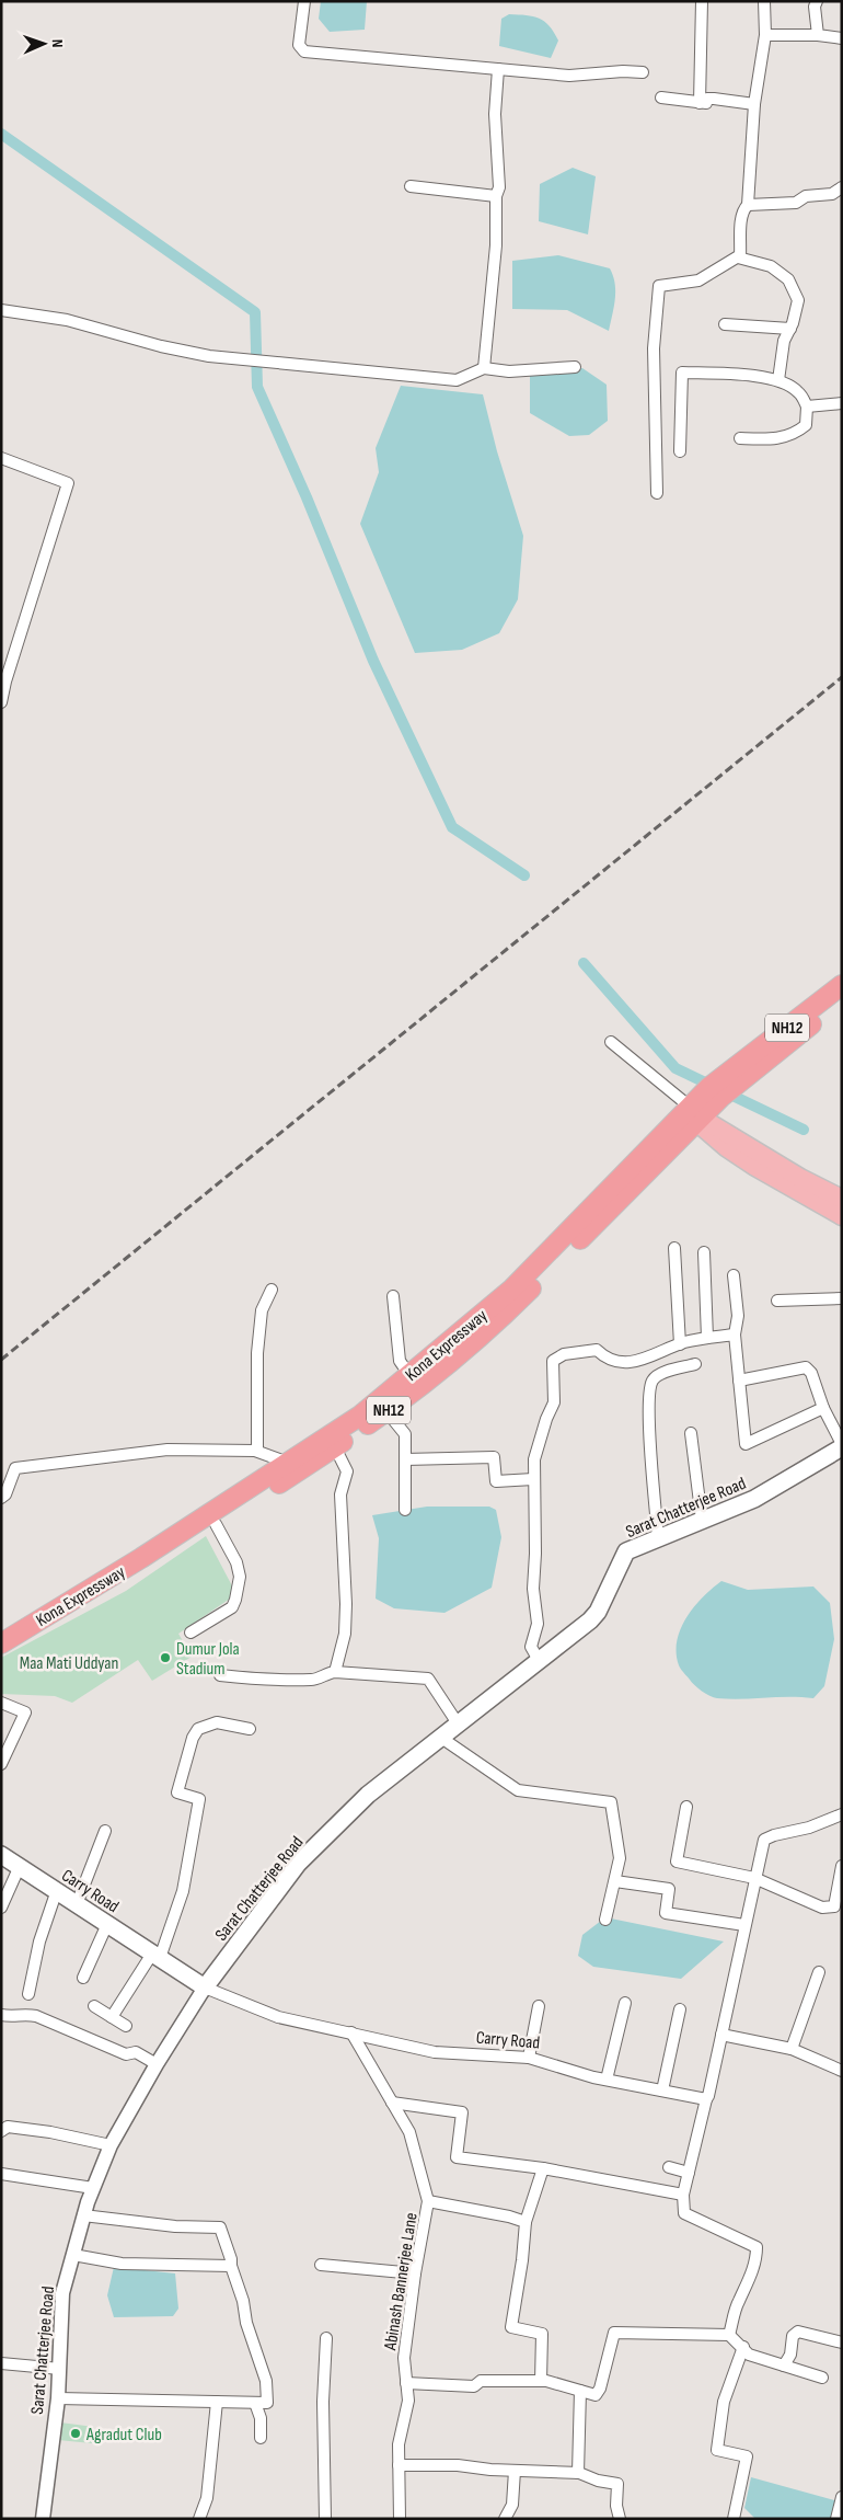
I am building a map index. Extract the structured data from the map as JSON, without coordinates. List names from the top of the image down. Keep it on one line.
{"streets":{"highway":["NH12","Kona Expressway"],"main road":["Sarat Chatterjee Road","Carry Road"],"street":["Abinash Bannerjee Lane"]},"crossings":[["Sarat Chatterjee Road","Carry Road"],["Carry Road","Abinash Bannerjee Lane"]],"parks":["Maa Mati Uddyan"],"places":["Dumur Jola Stadium","Agradut Club"],"north":"right"}
